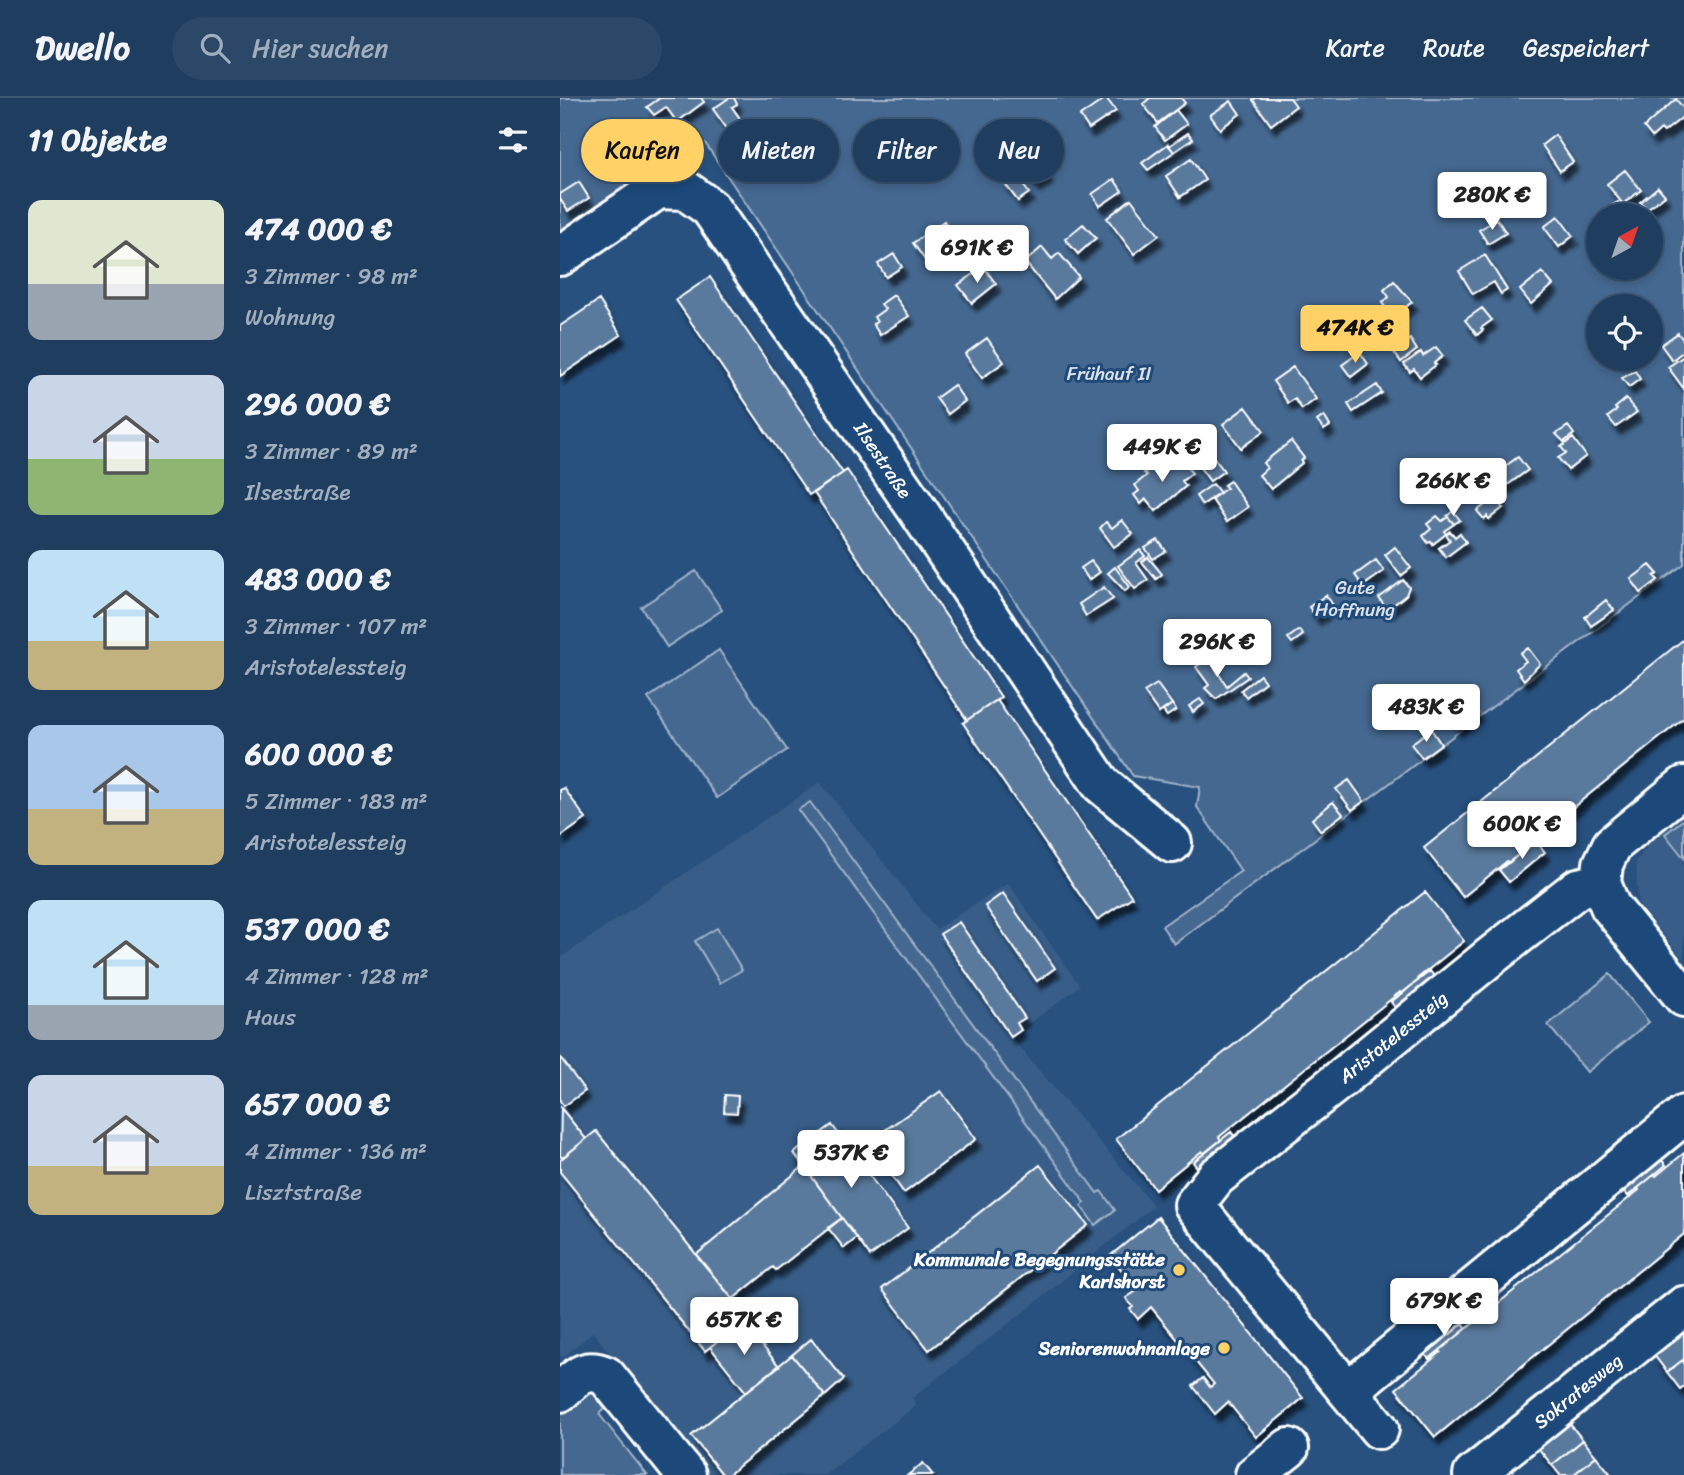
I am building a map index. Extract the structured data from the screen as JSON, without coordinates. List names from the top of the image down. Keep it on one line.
{"streets":{"street":["Ilsestraße","Aristotelessteig","Sokratesweg"]},"parks":["Frühauf II","Gute Hoffnung"],"places":["Kommunale Begegnungsstätte Karlshorst","Seniorenwohnanlage"],"north":"top right","page":{"header":"Dwello","search":"Hier suchen","nav":["Karte","Route","Gespeichert"],"heading":"11 Objekte","chip":["Kaufen","Mieten","Filter","Neu"],"price":["280K €","691K €","474K €","449K €","266K €","296K €","483K €","600K €","537K €","679K €","657K €"],"list":[{"name":"474 000 €","note":"3 Zimmer · 98 m² · Wohnung"},{"name":"296 000 €","note":"3 Zimmer · 89 m² · Ilsestraße"},{"name":"483 000 €","note":"3 Zimmer · 107 m² · Aristotelessteig"},{"name":"600 000 €","note":"5 Zimmer · 183 m² · Aristotelessteig"},{"name":"537 000 €","note":"4 Zimmer · 128 m² · Haus"},{"name":"657 000 €","note":"4 Zimmer · 136 m² · Lisztstraße"}]}}
